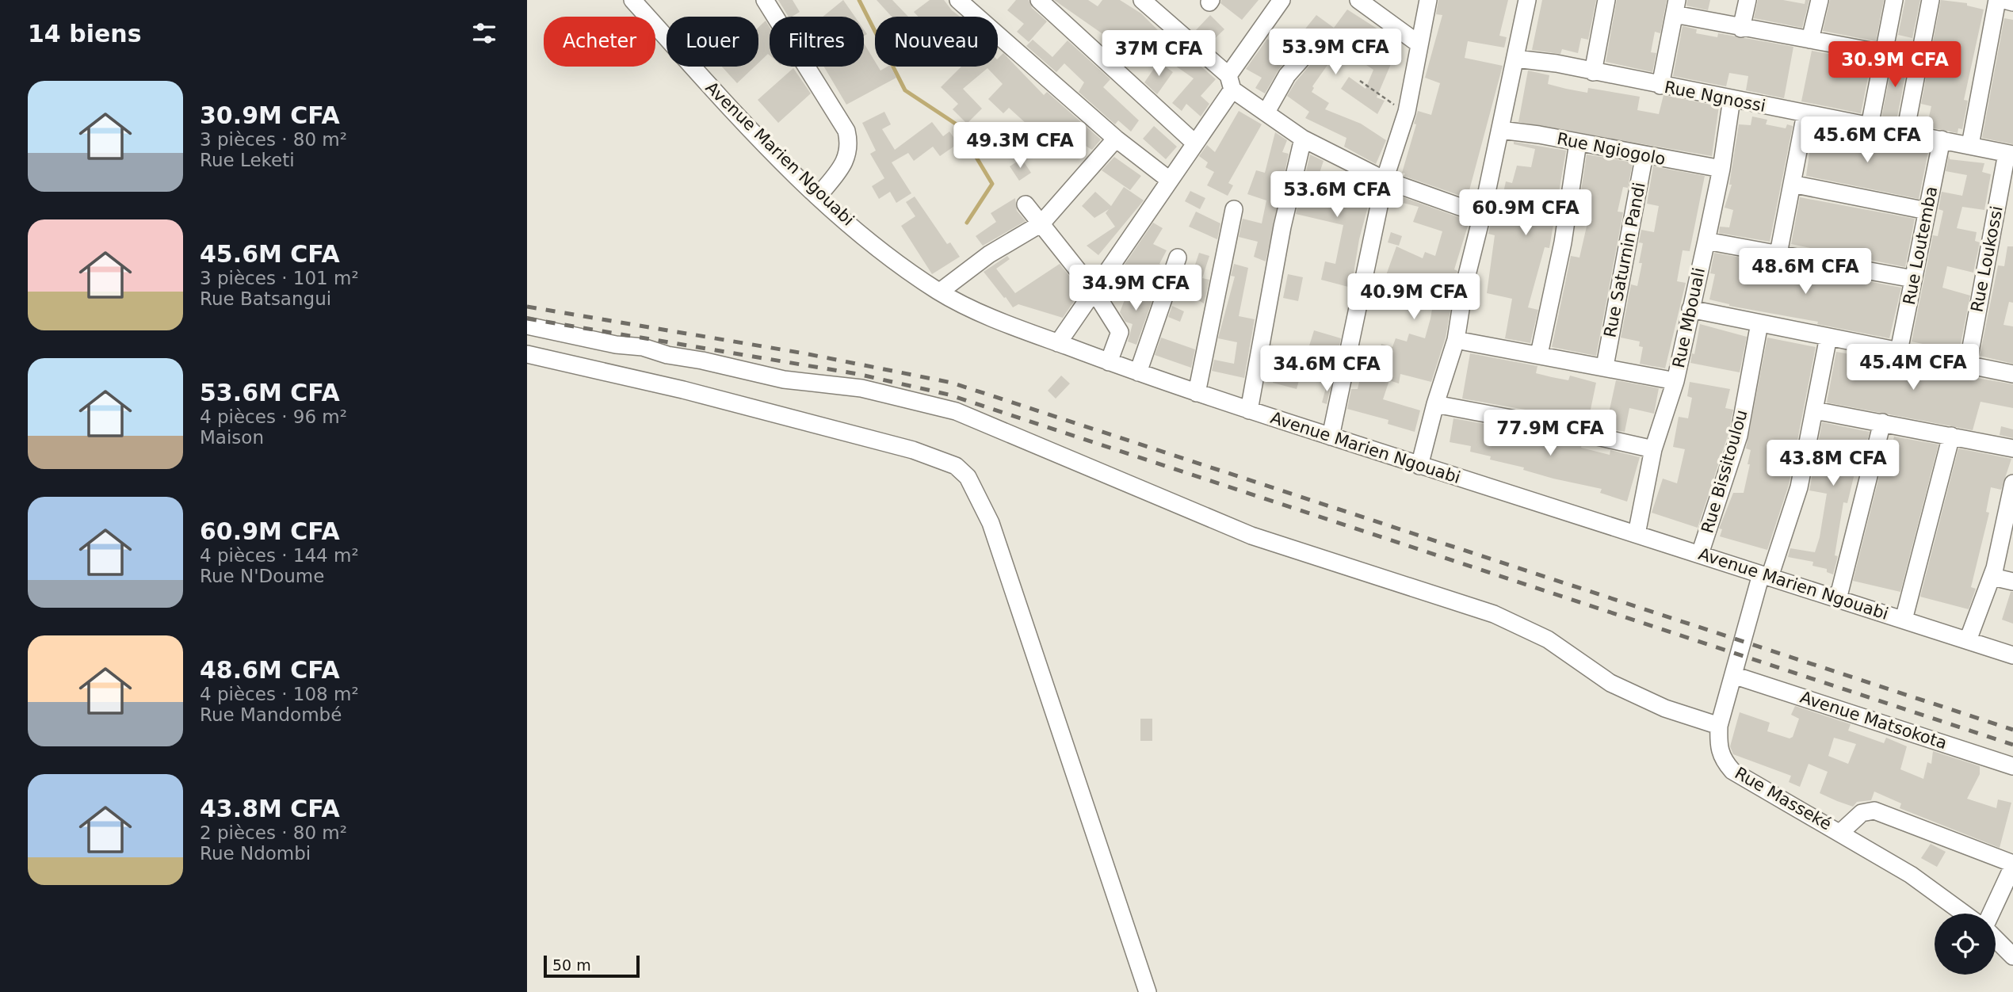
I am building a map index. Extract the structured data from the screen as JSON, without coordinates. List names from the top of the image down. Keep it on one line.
{"streets":{"street":["Rue Ngnossi","Rue Ngiogolo","Avenue Marien Ngouabi","Rue Loutemba","Rue Loukossi","Rue Saturnin Pandi","Rue Mbouali","Rue Bissitoulou","Avenue Matsokota","Rue Masseké"]},"crossings":[["Rue Ngnossi","Rue Loutemba"],["Rue Ngnossi","Rue Loukossi"],["Rue Ngnossi","Rue Mbouali"],["Rue Ngiogolo","Rue Saturnin Pandi"],["Rue Ngiogolo","Rue Mbouali"],["Avenue Marien Ngouabi","Rue Mbouali"],["Avenue Marien Ngouabi","Rue Bissitoulou"],["Avenue Marien Ngouabi","Rue Masseké"],["Avenue Matsokota","Rue Masseké"]],"scale_bar":"50 m","page":{"heading":"14 biens","chip":["Acheter","Louer","Filtres","Nouveau"],"price":["53.9M CFA","37M CFA","30.9M CFA","45.6M CFA","49.3M CFA","53.6M CFA","60.9M CFA","48.6M CFA","34.9M CFA","40.9M CFA","45.4M CFA","34.6M CFA","77.9M CFA","43.8M CFA"],"list":[{"name":"30.9M CFA","note":"3 pièces · 80 m² · Rue Leketi"},{"name":"45.6M CFA","note":"3 pièces · 101 m² · Rue Batsangui"},{"name":"53.6M CFA","note":"4 pièces · 96 m² · Maison"},{"name":"60.9M CFA","note":"4 pièces · 144 m² · Rue N'Doume"},{"name":"48.6M CFA","note":"4 pièces · 108 m² · Rue Mandombé"},{"name":"43.8M CFA","note":"2 pièces · 80 m² · Rue Ndombi"}],"scale":"50 m"}}
